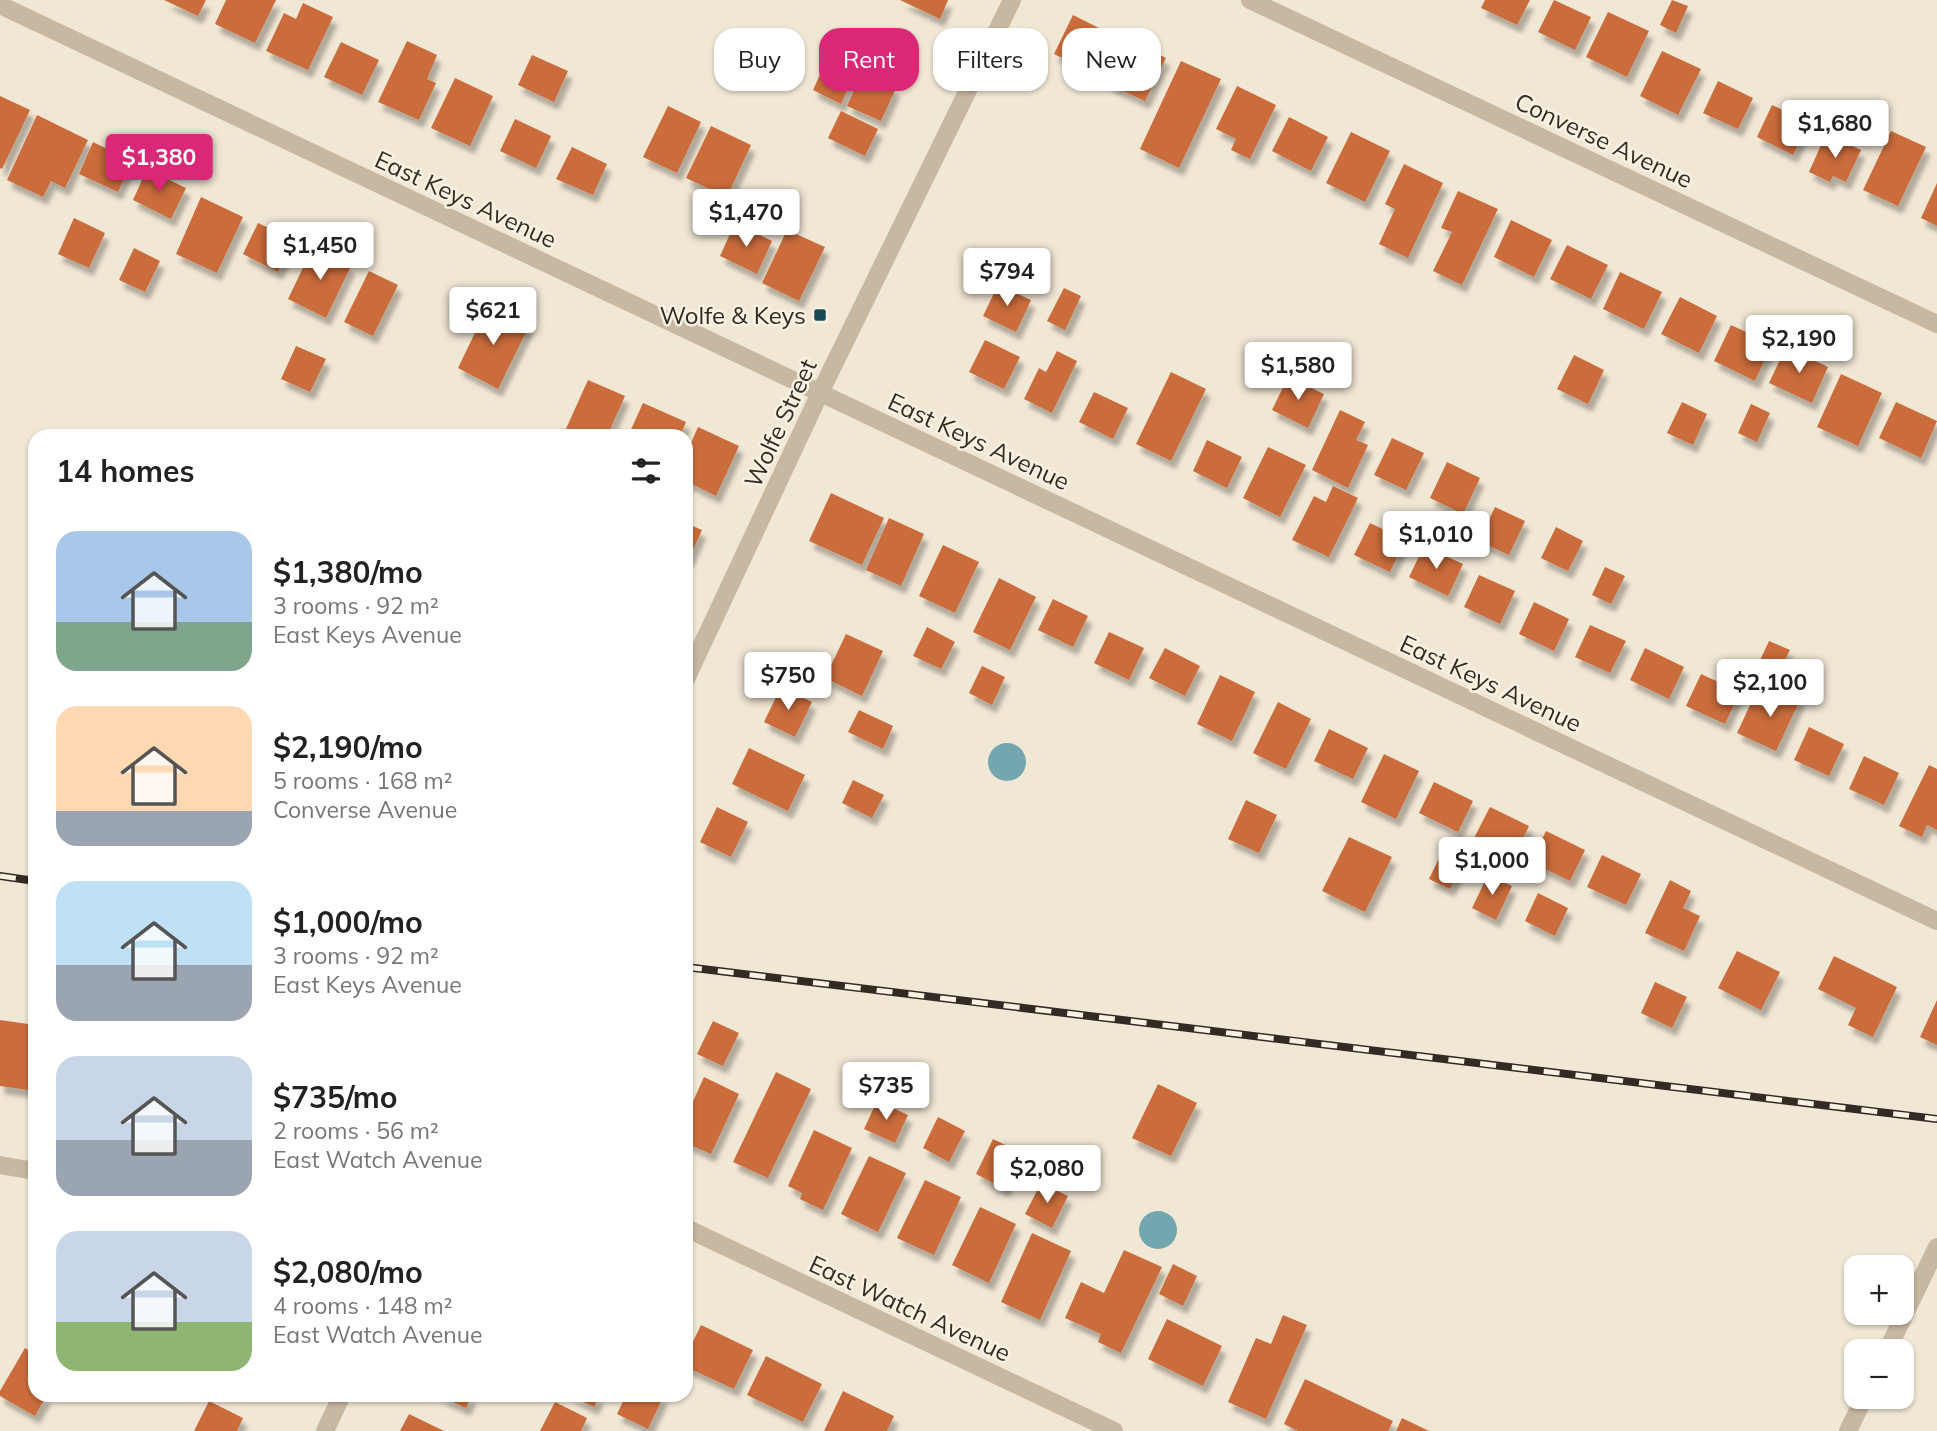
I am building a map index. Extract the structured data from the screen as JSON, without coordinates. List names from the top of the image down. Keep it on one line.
{"streets":{"street":["Converse Avenue","East Keys Avenue","Wolfe Street","East Watch Avenue"]},"crossings":[["East Keys Avenue","Wolfe Street"]],"places":{"transit":["Wolfe & Keys"]},"page":{"chip":["Buy","Rent","Filters","New"],"price":["$1,680","$1,380","$1,470","$1,450","$794","$621","$2,190","$1,580","$1,010","$750","$2,100","$1,000","$735","$2,080"],"heading":"14 homes","list":[{"name":"$1,380/mo","note":"3 rooms · 92 m² · East Keys Avenue"},{"name":"$2,190/mo","note":"5 rooms · 168 m² · Converse Avenue"},{"name":"$1,000/mo","note":"3 rooms · 92 m² · East Keys Avenue"},{"name":"$735/mo","note":"2 rooms · 56 m² · East Watch Avenue"},{"name":"$2,080/mo","note":"4 rooms · 148 m² · East Watch Avenue"}],"map_buttons":["+","−"]}}
